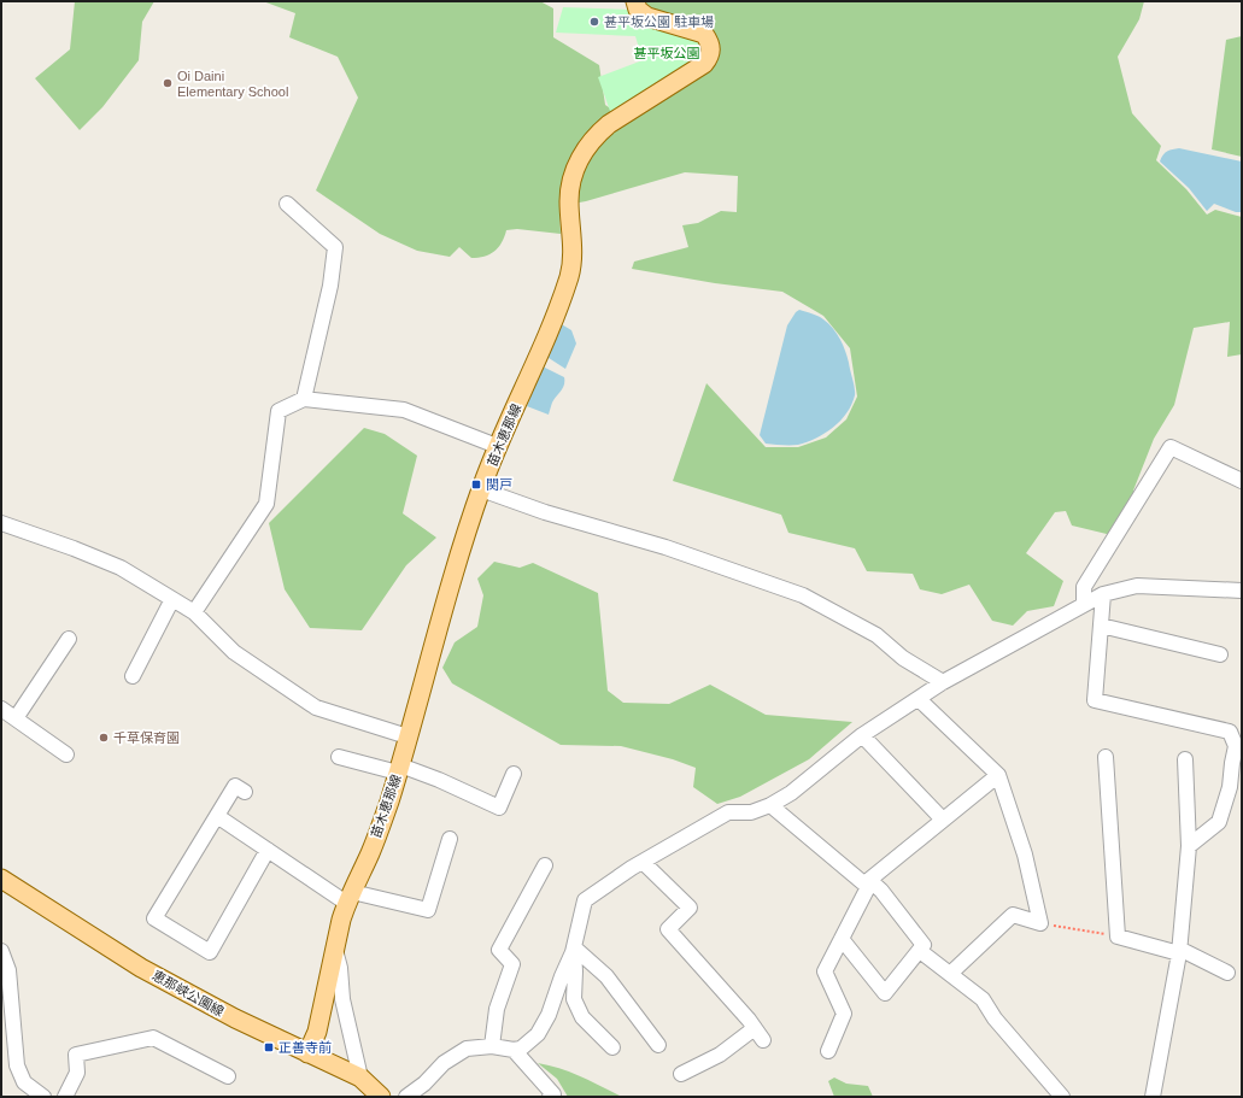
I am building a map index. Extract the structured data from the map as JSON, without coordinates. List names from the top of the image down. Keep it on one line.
{"streets":{"main road":["苗木恵那線","恵那峡公園線"]},"crossings":[["苗木恵那線","恵那峡公園線"]],"parks":["甚平坂公園"],"places":{"other":["甚平坂公園 駐車場","Oi Daini Elementary School","千草保育園"],"transit":["関戸","正善寺前"]}}
